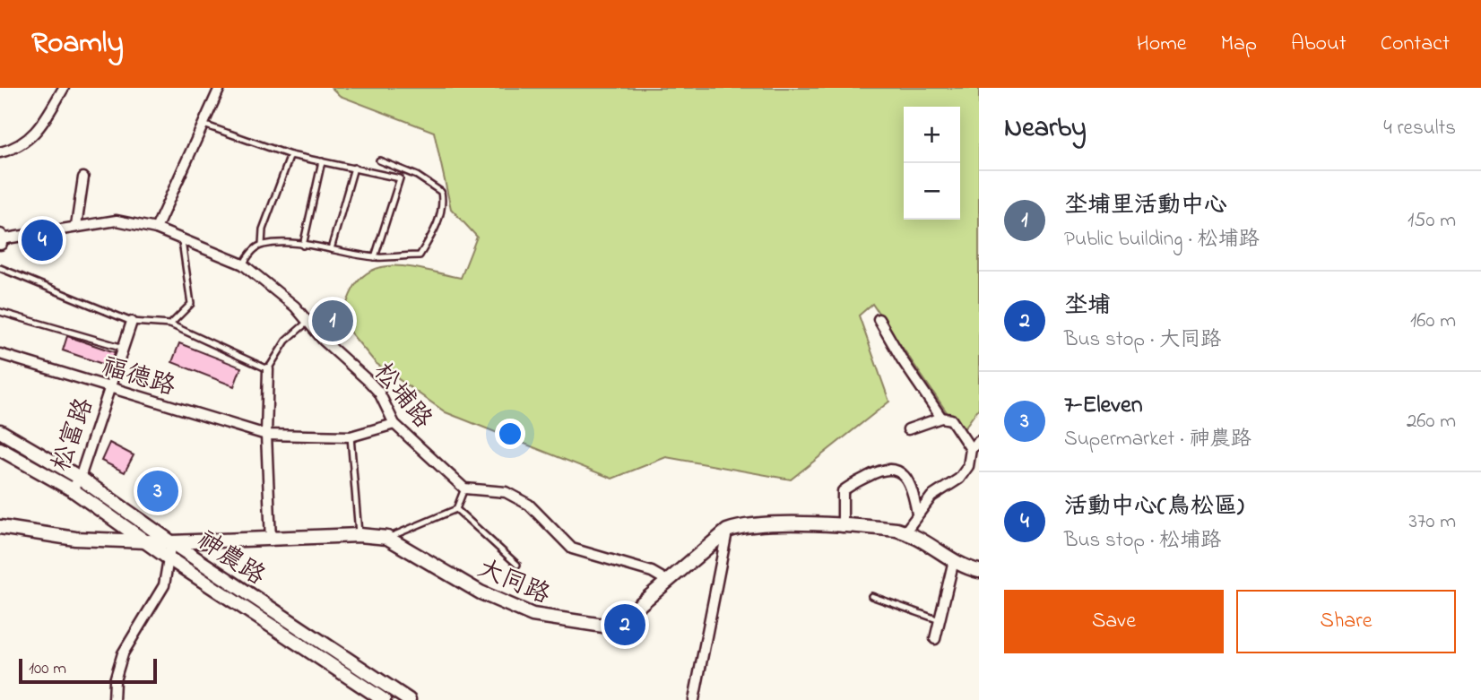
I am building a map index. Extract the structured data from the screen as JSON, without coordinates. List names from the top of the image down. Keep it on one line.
{"streets":{"street":["福德路","松埔路","松富路","神農路","大同路"]},"crossings":[["福德路","松埔路"],["福德路","松富路"],["松富路","神農路"],["神農路","大同路"]],"scale_bar":"100 m","page":{"header":"Roamly","nav":["Home","Map","About","Contact"],"heading":["Nearby","4 results"],"map_buttons":["+","−"],"list":[{"mark":"1","name":"坔埔里活動中心","note":"Public building · 松埔路","value":"150 m"},{"mark":"2","name":"坔埔","note":"Bus stop · 大同路","value":"160 m"},{"mark":"3","name":"7-Eleven","note":"Supermarket · 神農路","value":"260 m"},{"mark":"4","name":"活動中心(鳥松區)","note":"Bus stop · 松埔路","value":"370 m"}],"pins":["4","1","3","2"],"buttons":["Save","Share"],"scale":"100 m"}}
